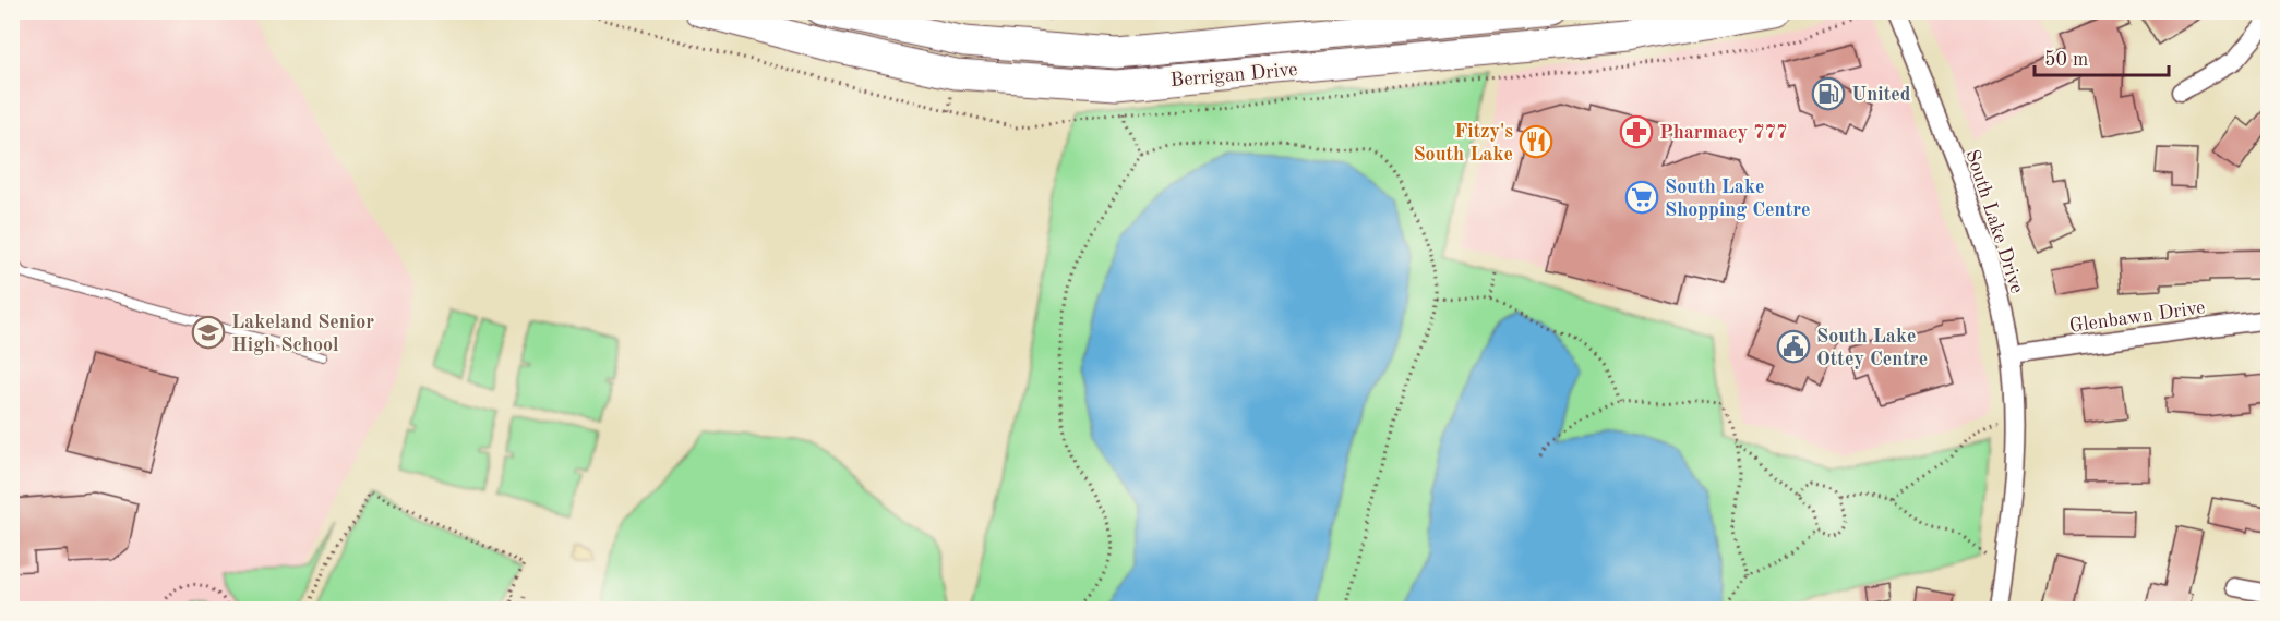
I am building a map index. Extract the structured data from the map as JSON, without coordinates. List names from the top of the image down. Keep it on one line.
{"streets":{"main road":["Berrigan Drive"],"street":["South Lake Drive","Glenbawn Drive"]},"crossings":[["South Lake Drive","Glenbawn Drive"]],"places":{"fuel station":["United"],"pharmacy":["Pharmacy 777"],"restaurant":["Fitzy's South Lake"],"supermarket":["South Lake Shopping Centre"],"school or university":["Lakeland Senior High School"],"public building":["South Lake Ottey Centre"]},"scale_bar":"50 m"}
